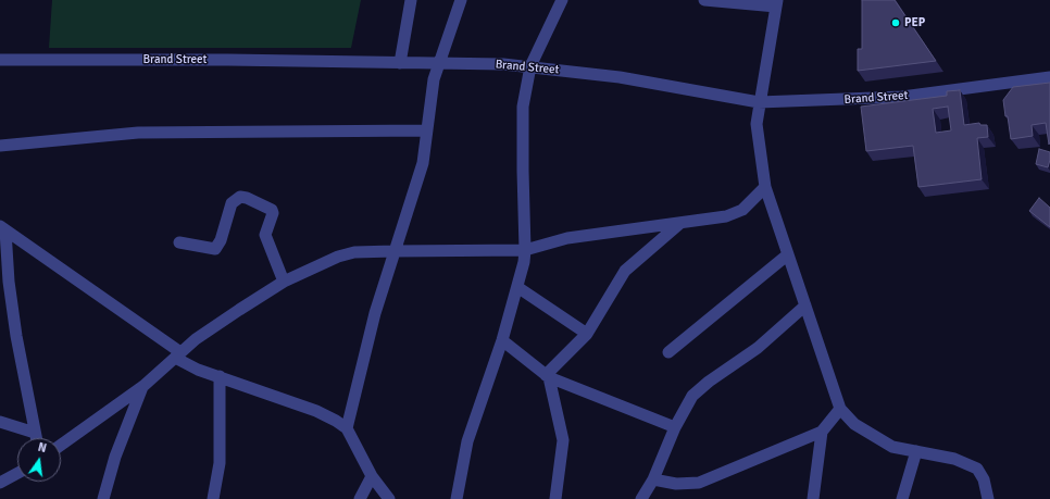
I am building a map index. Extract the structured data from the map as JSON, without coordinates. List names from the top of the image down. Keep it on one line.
{"streets":{"street":["Brand Street"]},"places":["PEP"],"north":"top"}
